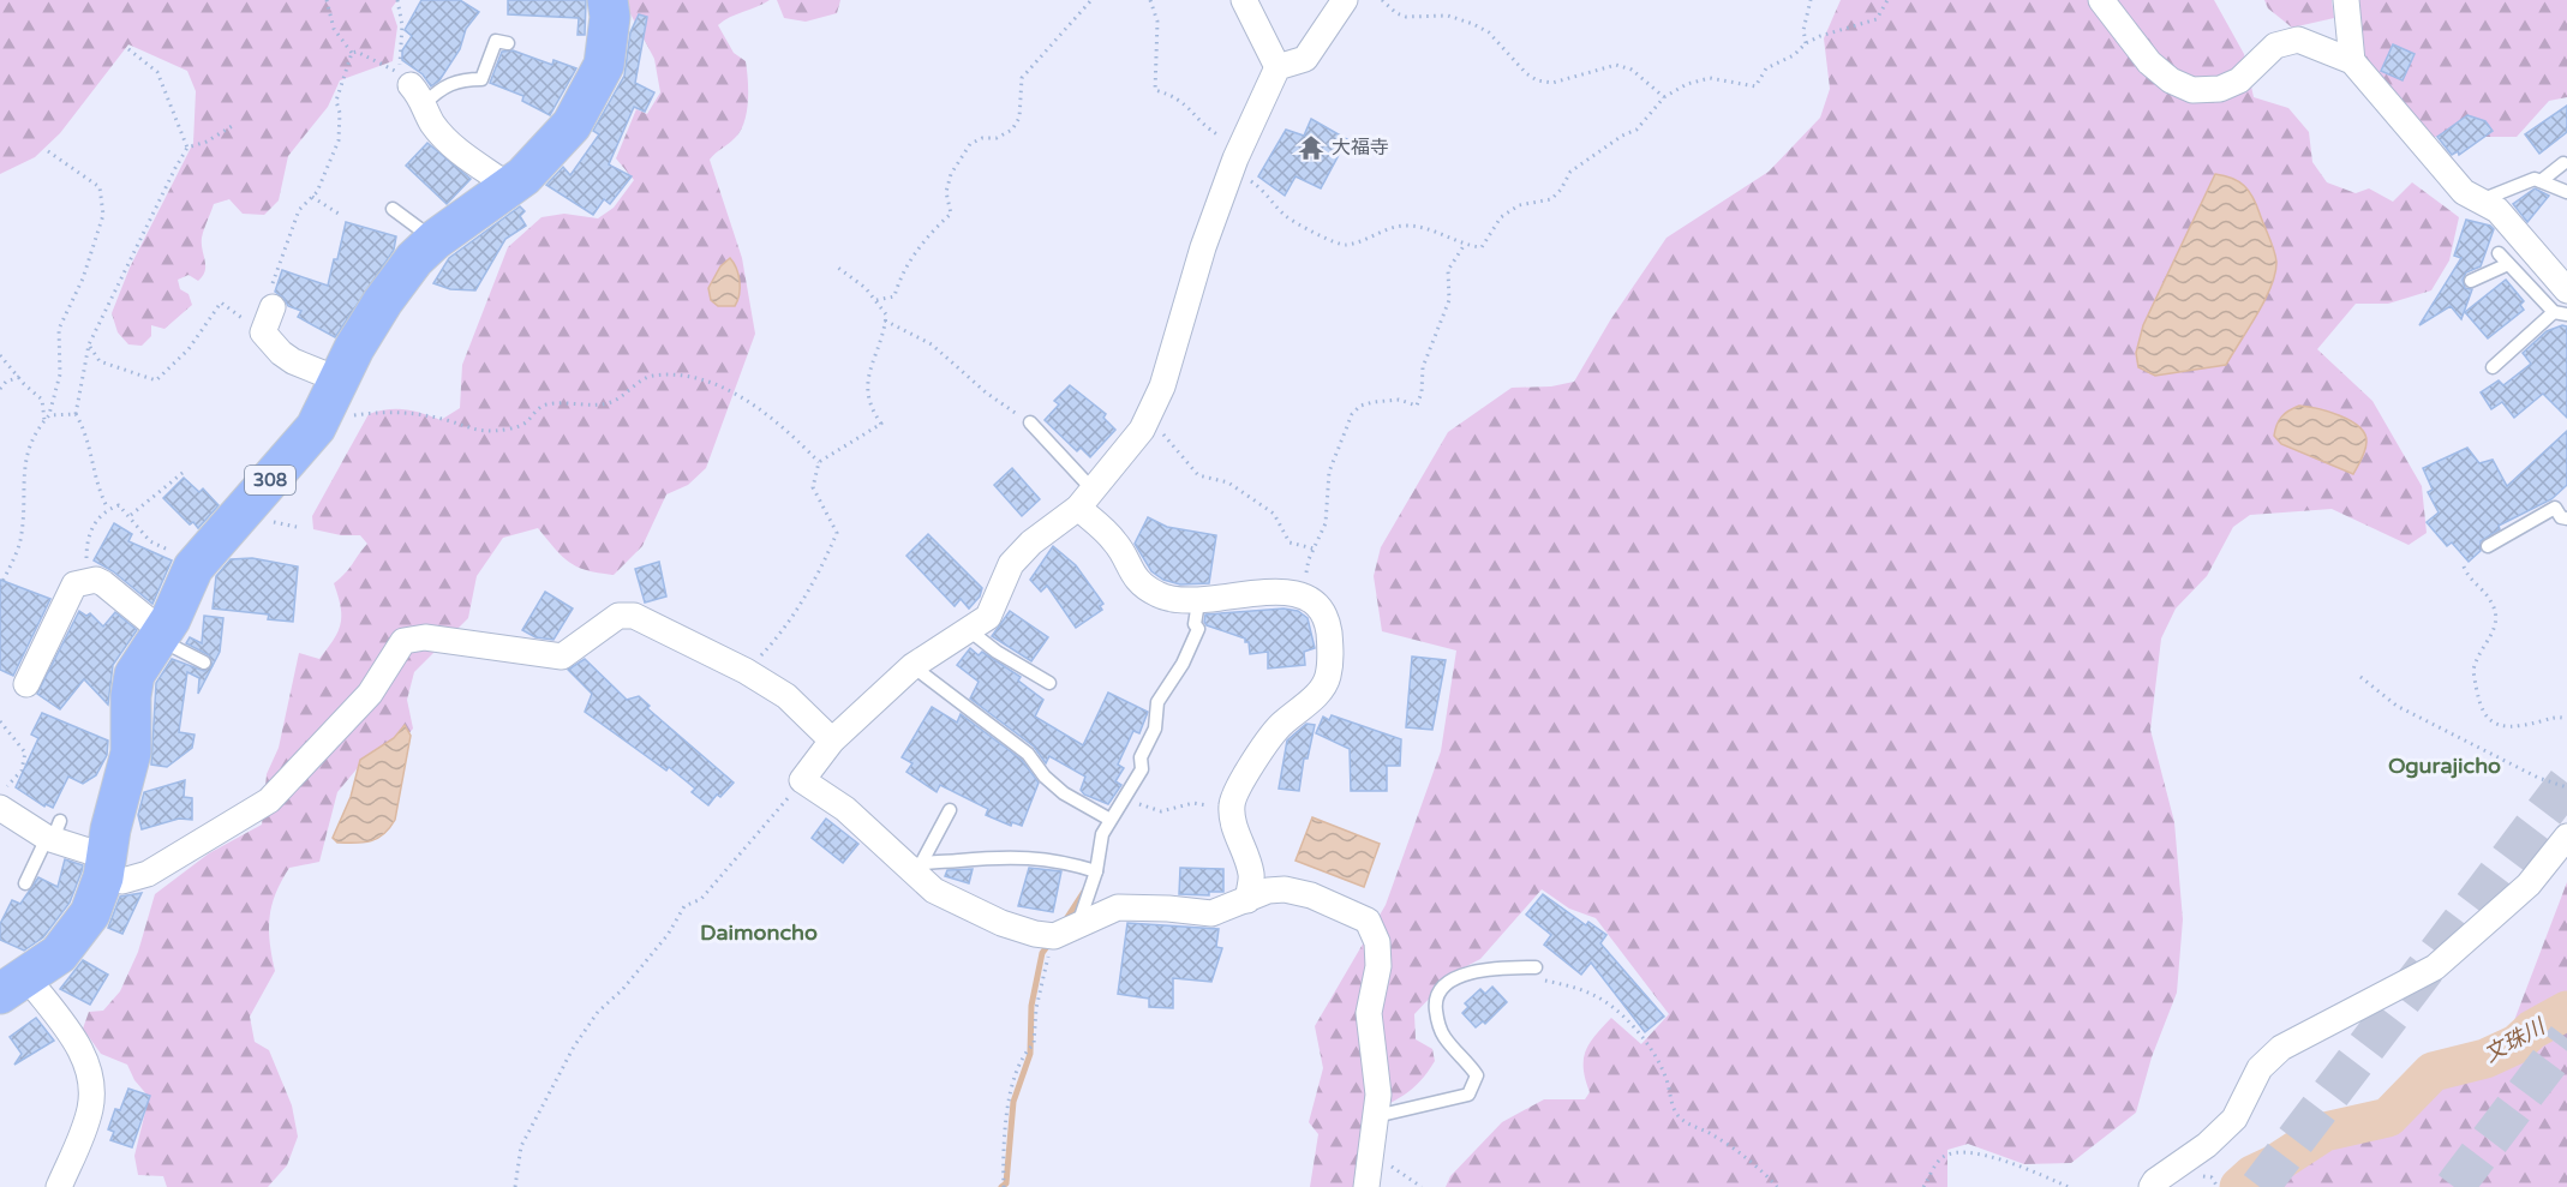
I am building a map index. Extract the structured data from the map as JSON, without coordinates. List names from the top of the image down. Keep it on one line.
{"streets":{"highway":["308"]},"districts":["Ogurajicho","Daimoncho"],"water":["文珠川"],"places":{"temple":["大福寺"]}}
